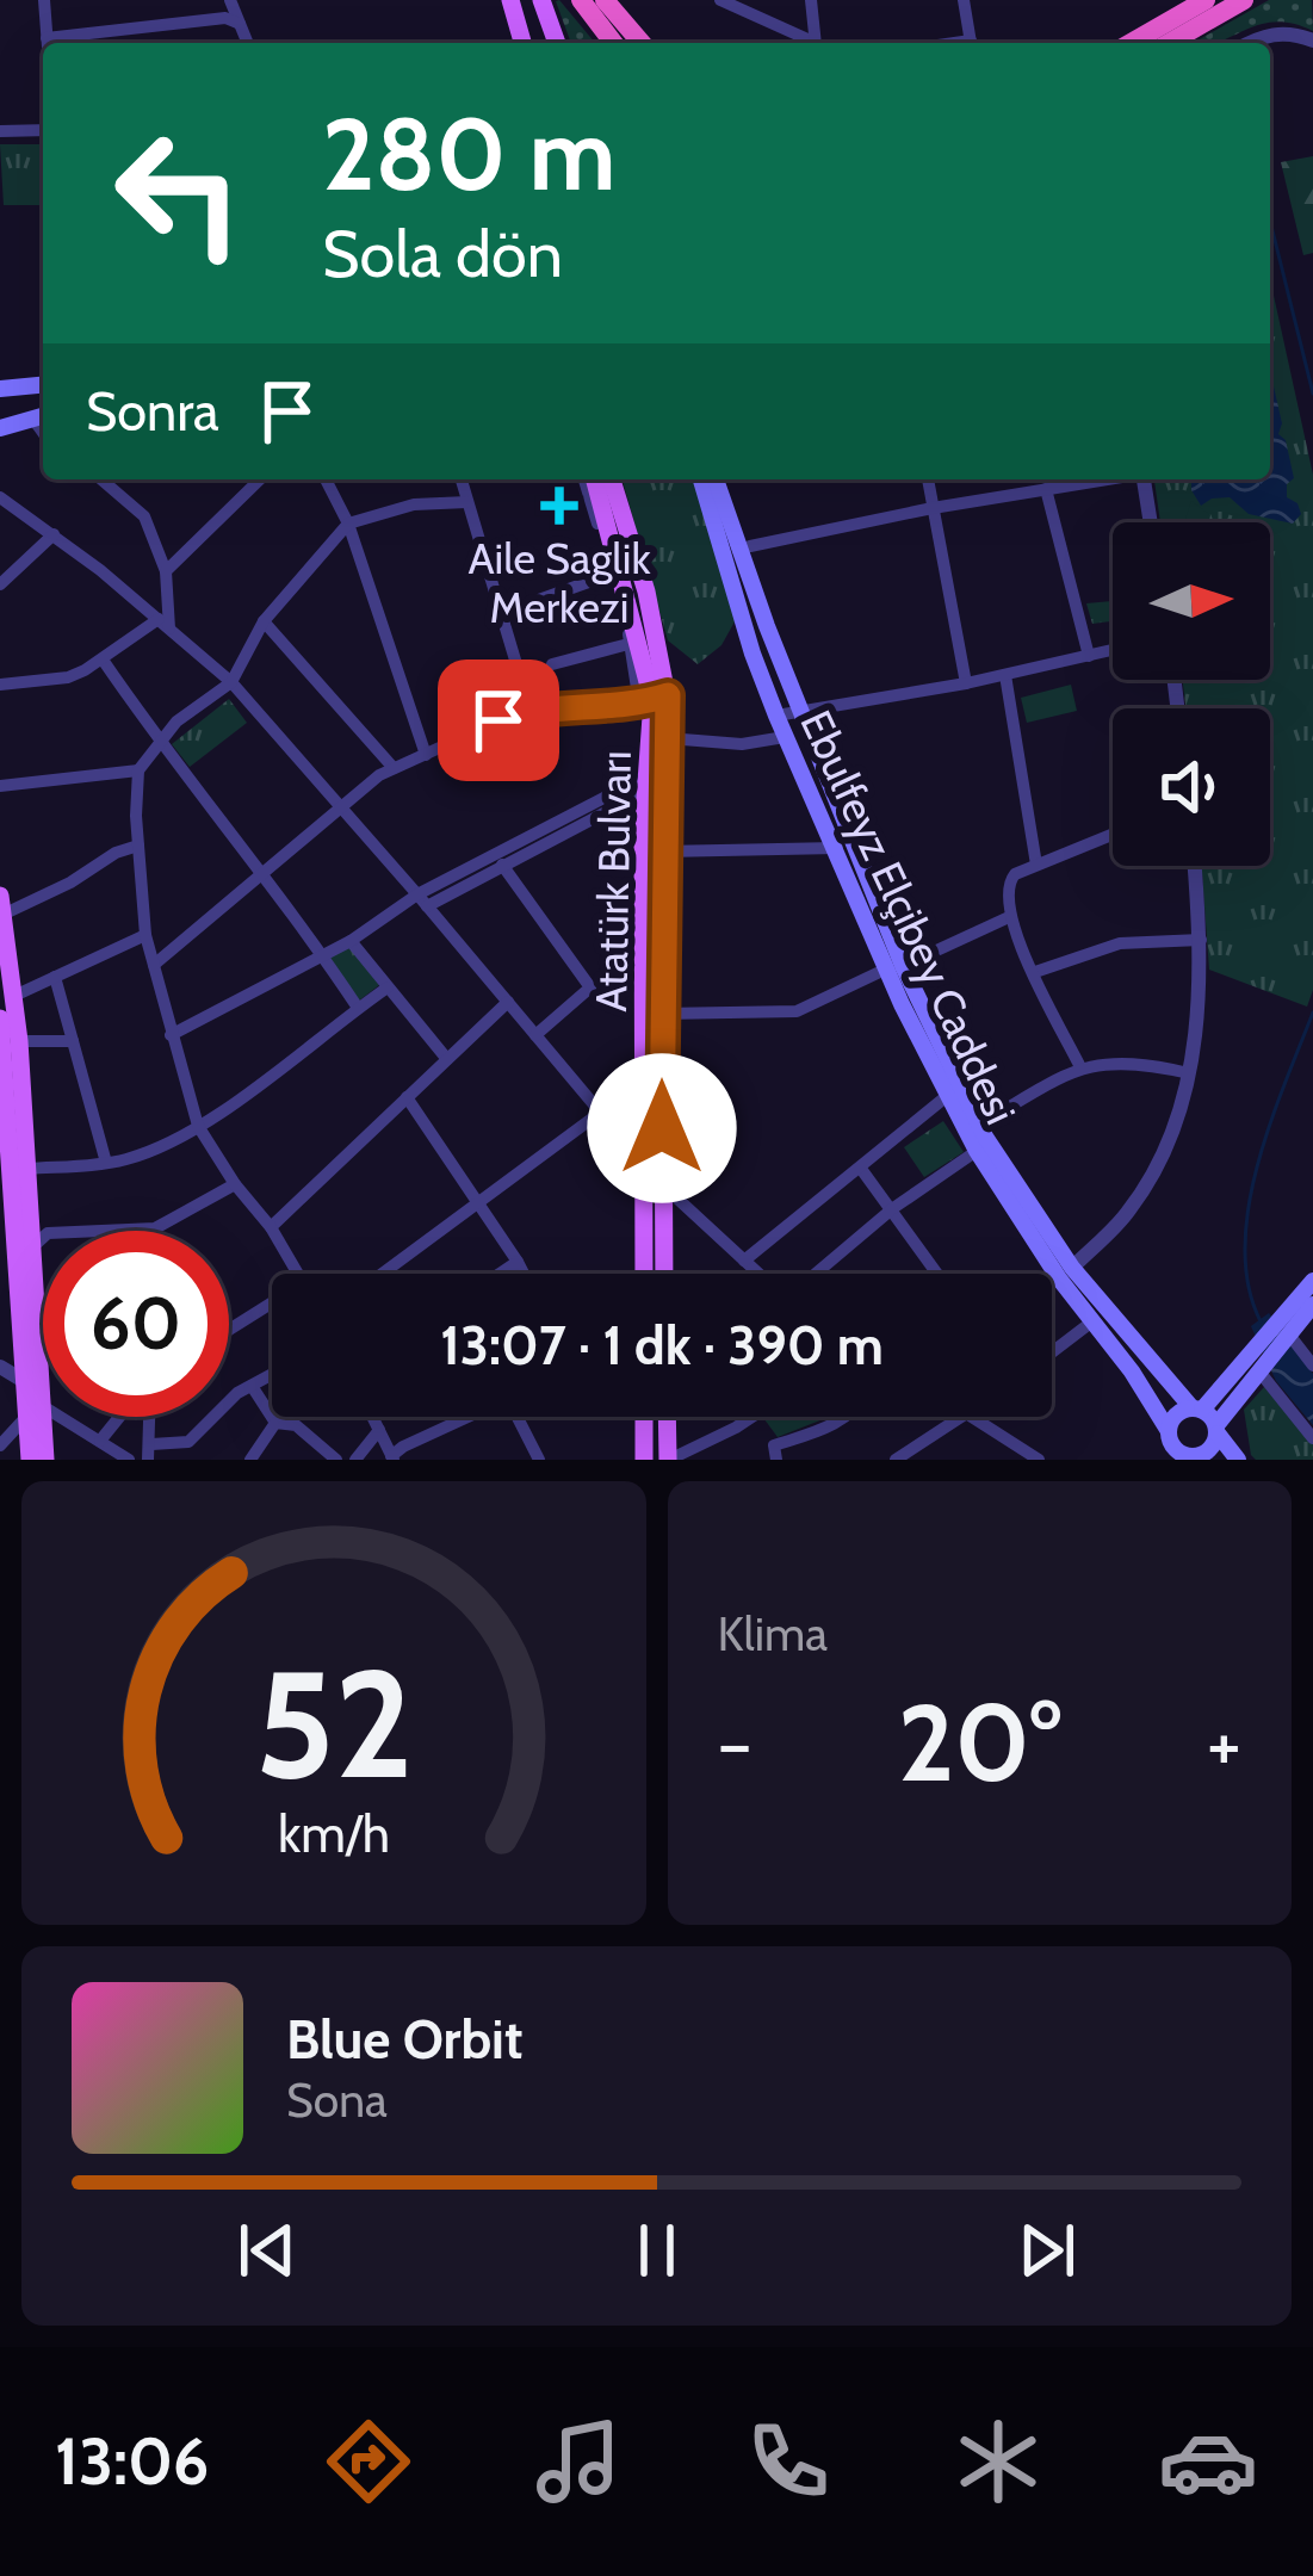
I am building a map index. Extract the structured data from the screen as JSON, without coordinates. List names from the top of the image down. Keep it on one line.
{"streets":{"main road":["Atatürk Bulvarı","Ebulfeyz Elçibey Caddesi"]},"places":{"health":["Aile Saglik Merkezi"]},"north":"right","page":{"turn":["280 m","Sola dön"],"then":"Sonra","limit":"60","trip":"13:07 · 1 dk · 390 m","tile":"Klima","heat":["−","20°","+"],"song":["Blue Orbit","Sona"],"tabs":"13:06","gauge":["52","km/h"]}}
